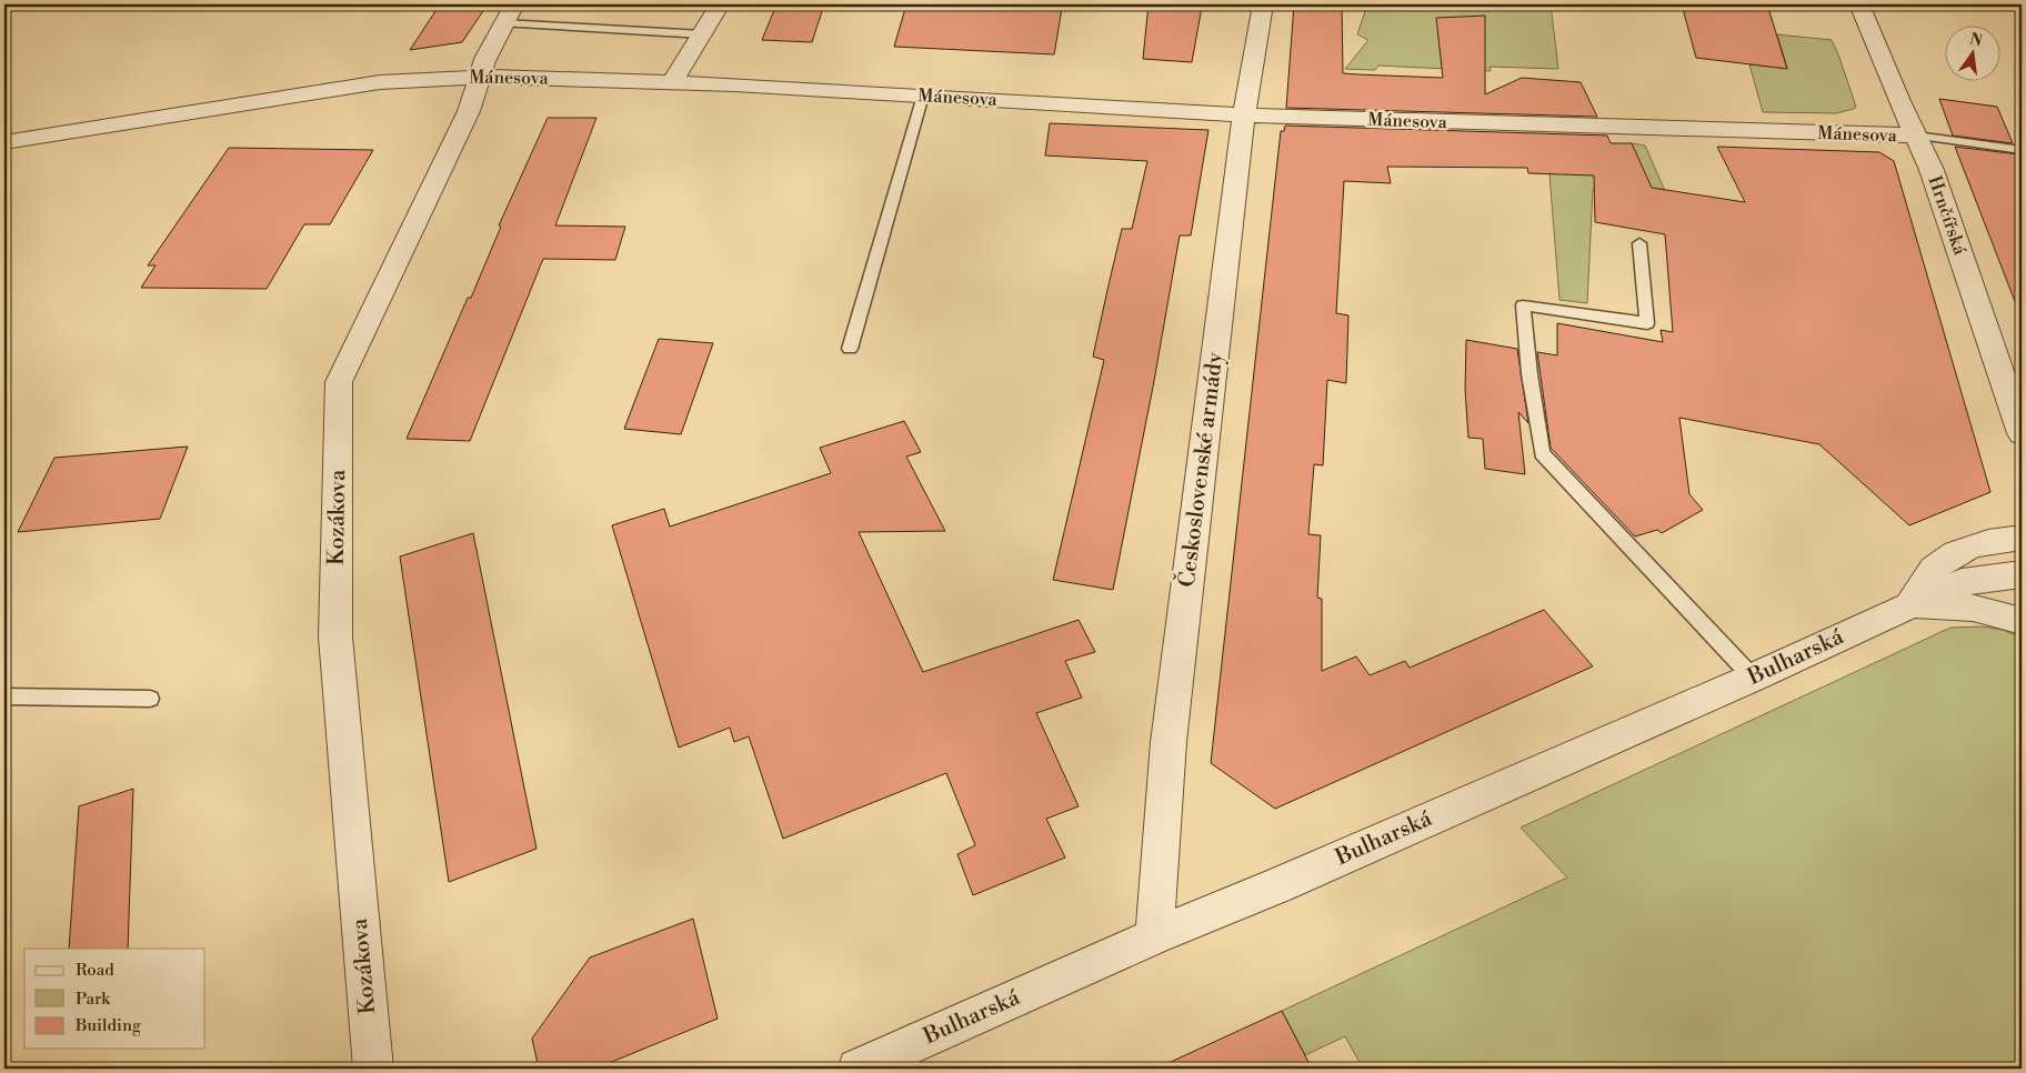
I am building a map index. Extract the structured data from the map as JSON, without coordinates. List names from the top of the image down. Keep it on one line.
{"streets":{"street":["Mánesova","Hrnčířská","Československé armády","Kozákova","Bulharská"]},"crossings":[["Mánesova","Hrnčířská"],["Mánesova","Československé armády"],["Mánesova","Kozákova"],["Československé armády","Bulharská"]],"legend":["Road","Park","Building"],"north":"top"}
